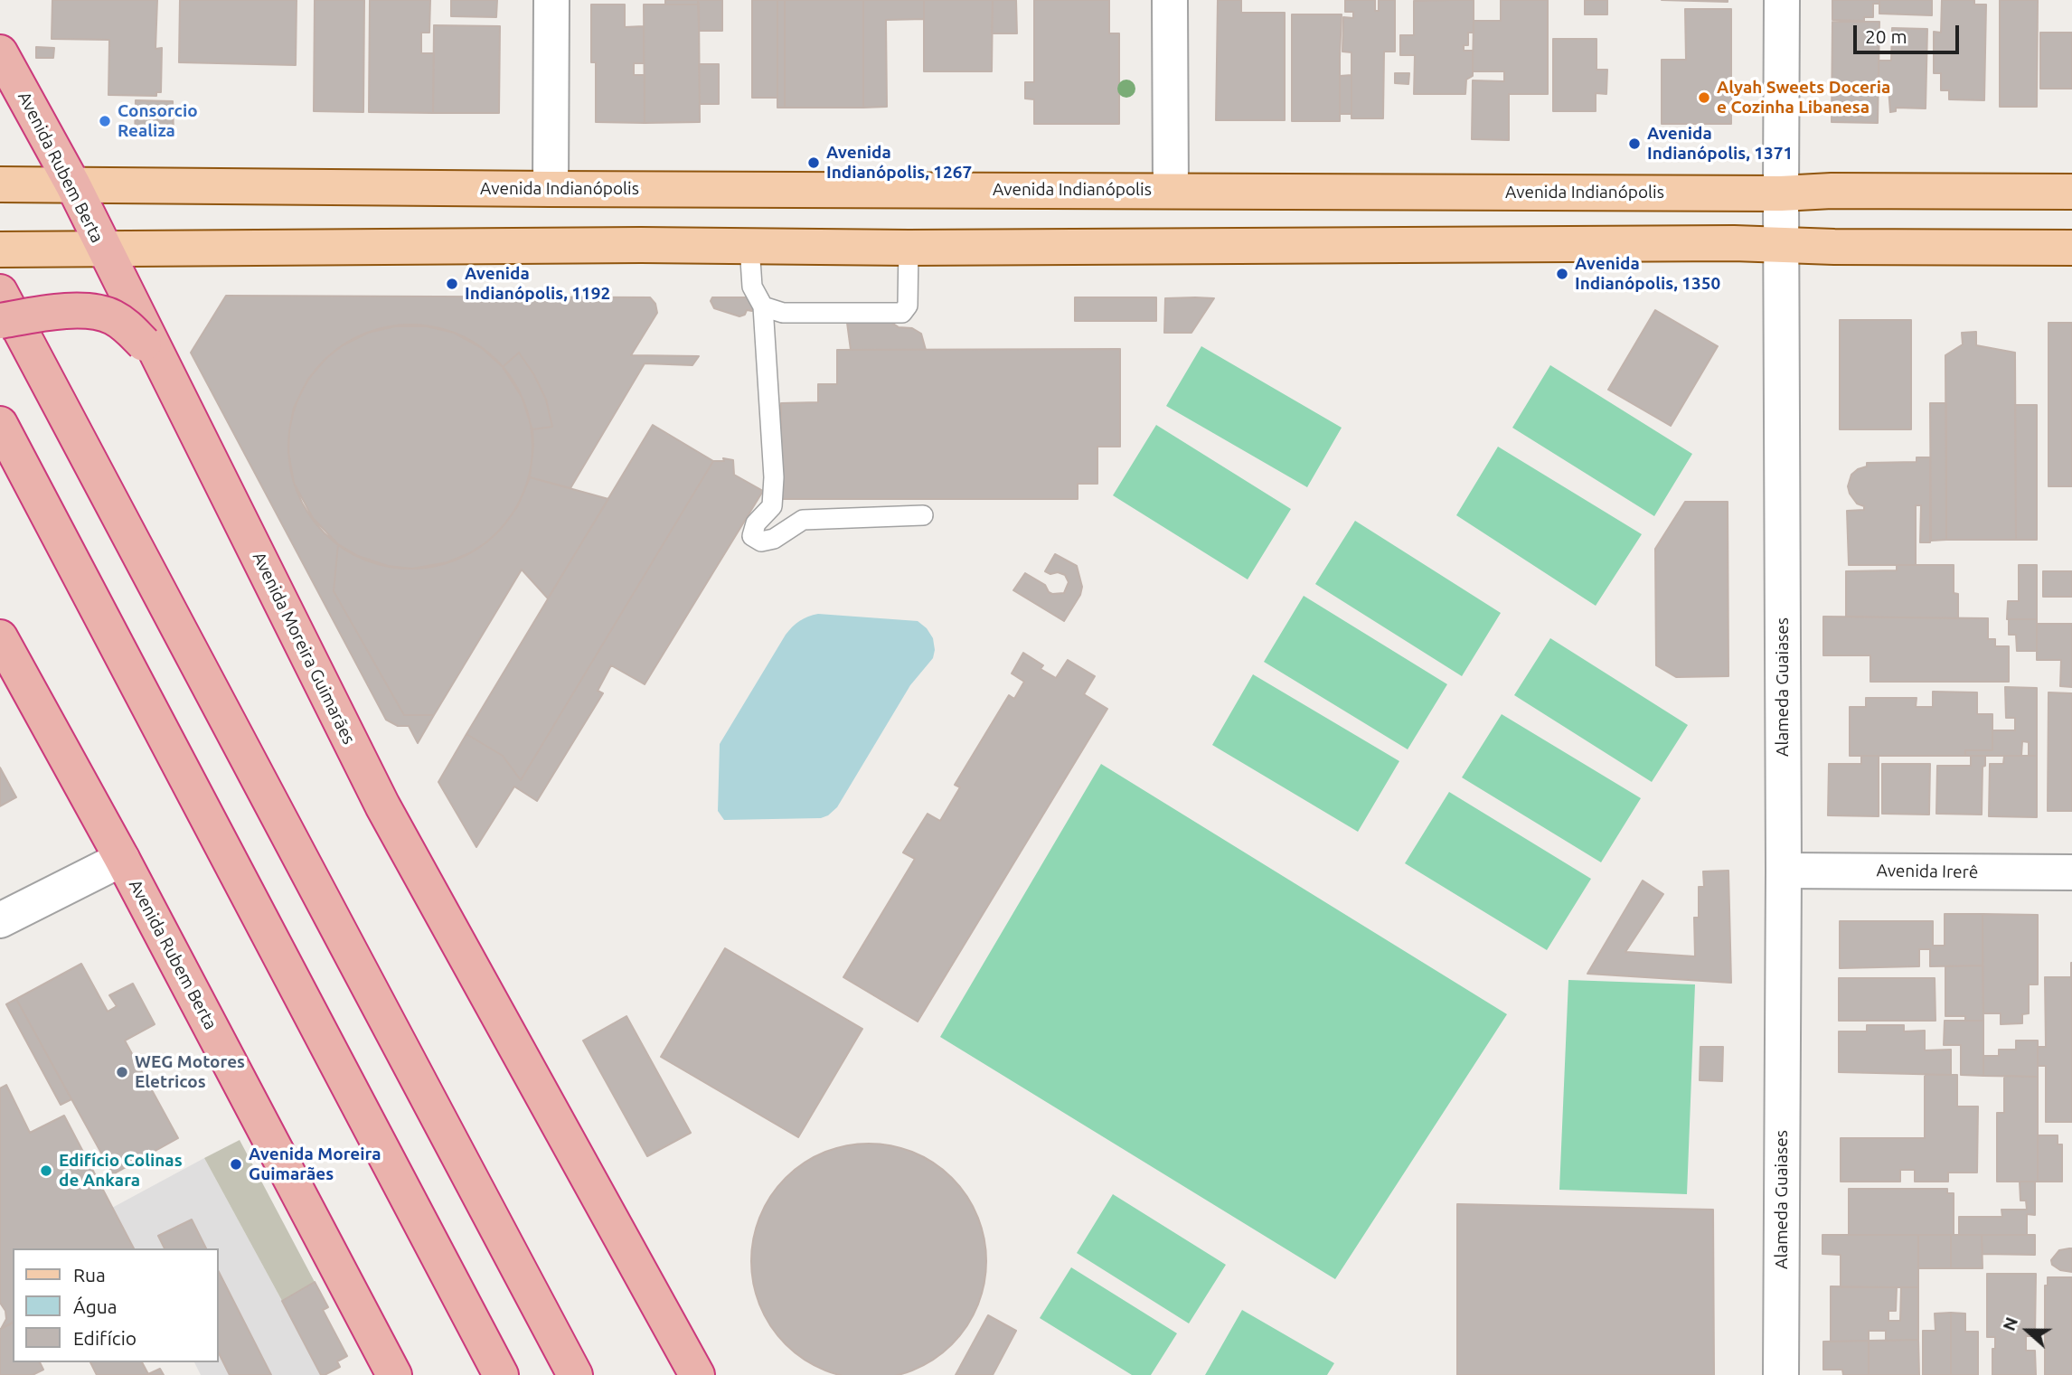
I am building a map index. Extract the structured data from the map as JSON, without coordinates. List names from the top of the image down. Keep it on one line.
{"streets":{"highway":["Avenida Rubem Berta","Avenida Moreira Guimarães"],"main road":["Avenida Indianópolis"],"street":["Alameda Guaiases","Avenida Irerê"]},"crossings":[["Avenida Rubem Berta","Avenida Indianópolis"],["Avenida Rubem Berta","Avenida Moreira Guimarães"],["Avenida Indianópolis","Alameda Guaiases"],["Alameda Guaiases","Avenida Irerê"]],"places":["Alyah Sweets Doceria e Cozinha Libanesa","Consorcio Realiza","Avenida Indianópolis, 1371","Avenida Indianópolis, 1267","Avenida Indianópolis, 1350","Avenida Indianópolis, 1192","WEG Motores Eletricos","Avenida Moreira Guimarães","Edifício Colinas de Ankara"],"legend":["Rua","Água","Edifício"],"scale_bar":"20 m","north":"left"}
